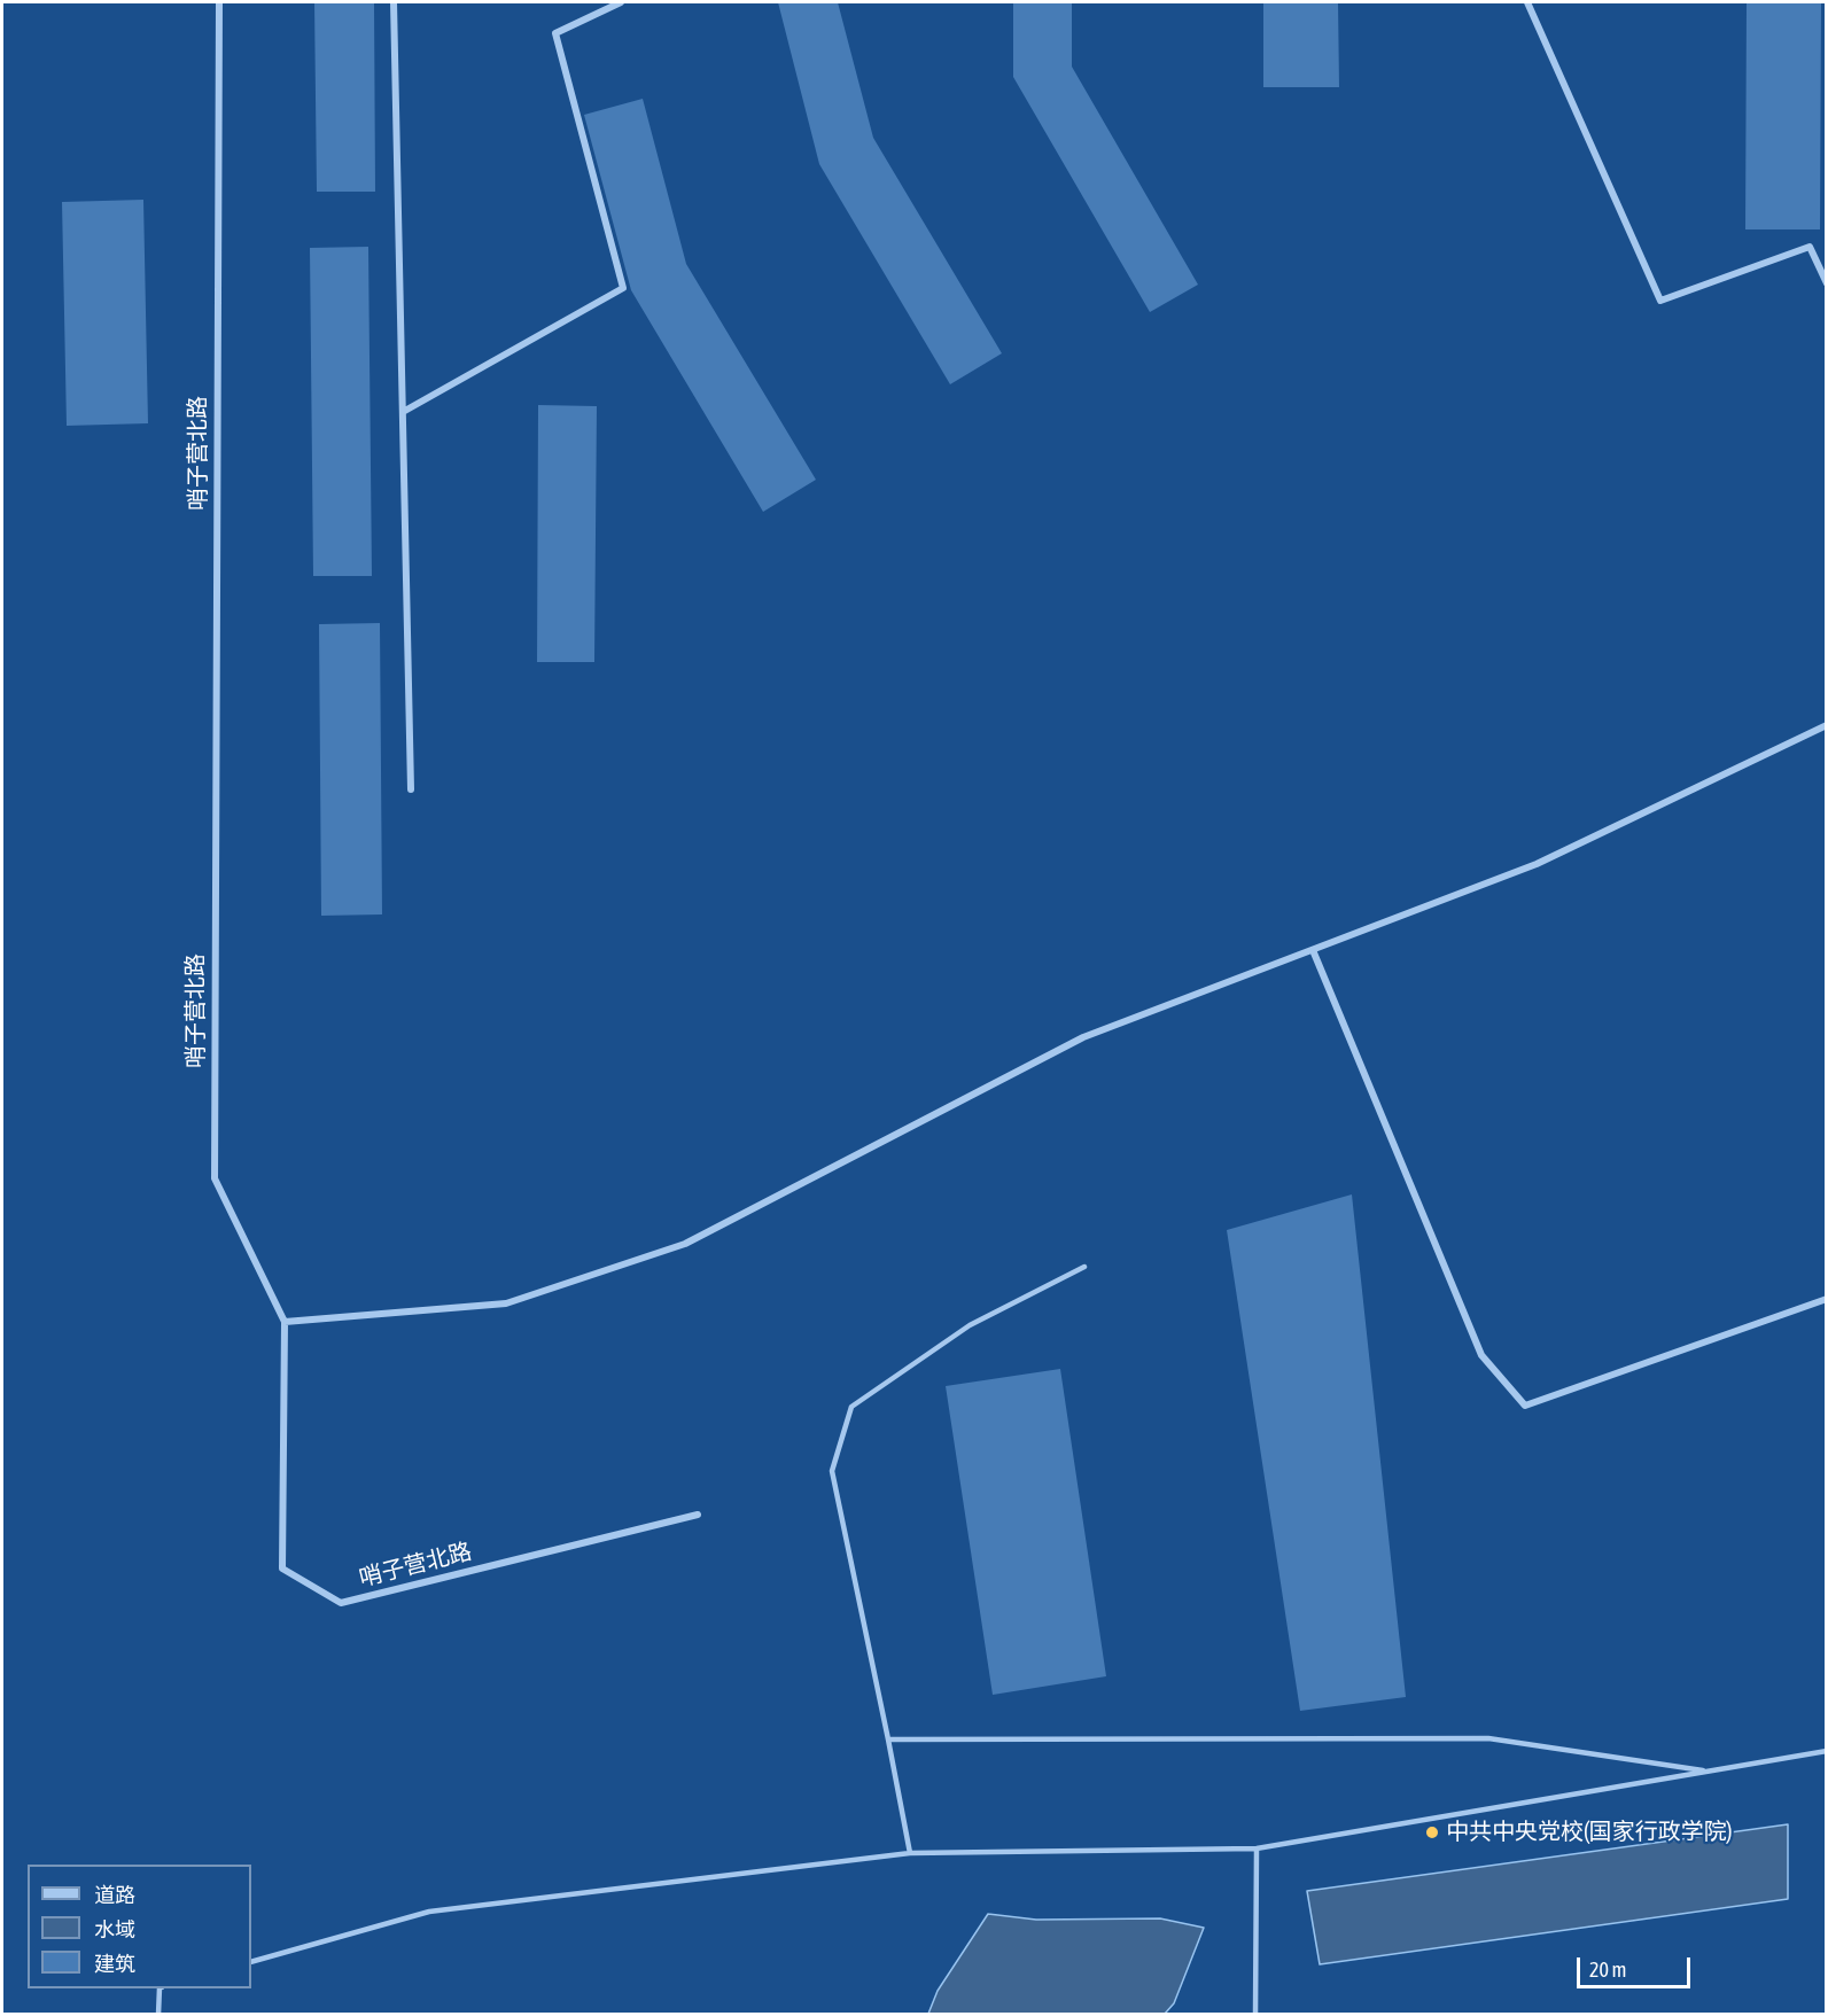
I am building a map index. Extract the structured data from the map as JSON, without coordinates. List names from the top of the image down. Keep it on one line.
{"streets":{"street":["哨子营北路"]},"places":["中共中央党校(国家行政学院)"],"legend":["道路","水域","建筑"],"scale_bar":"20 m"}
